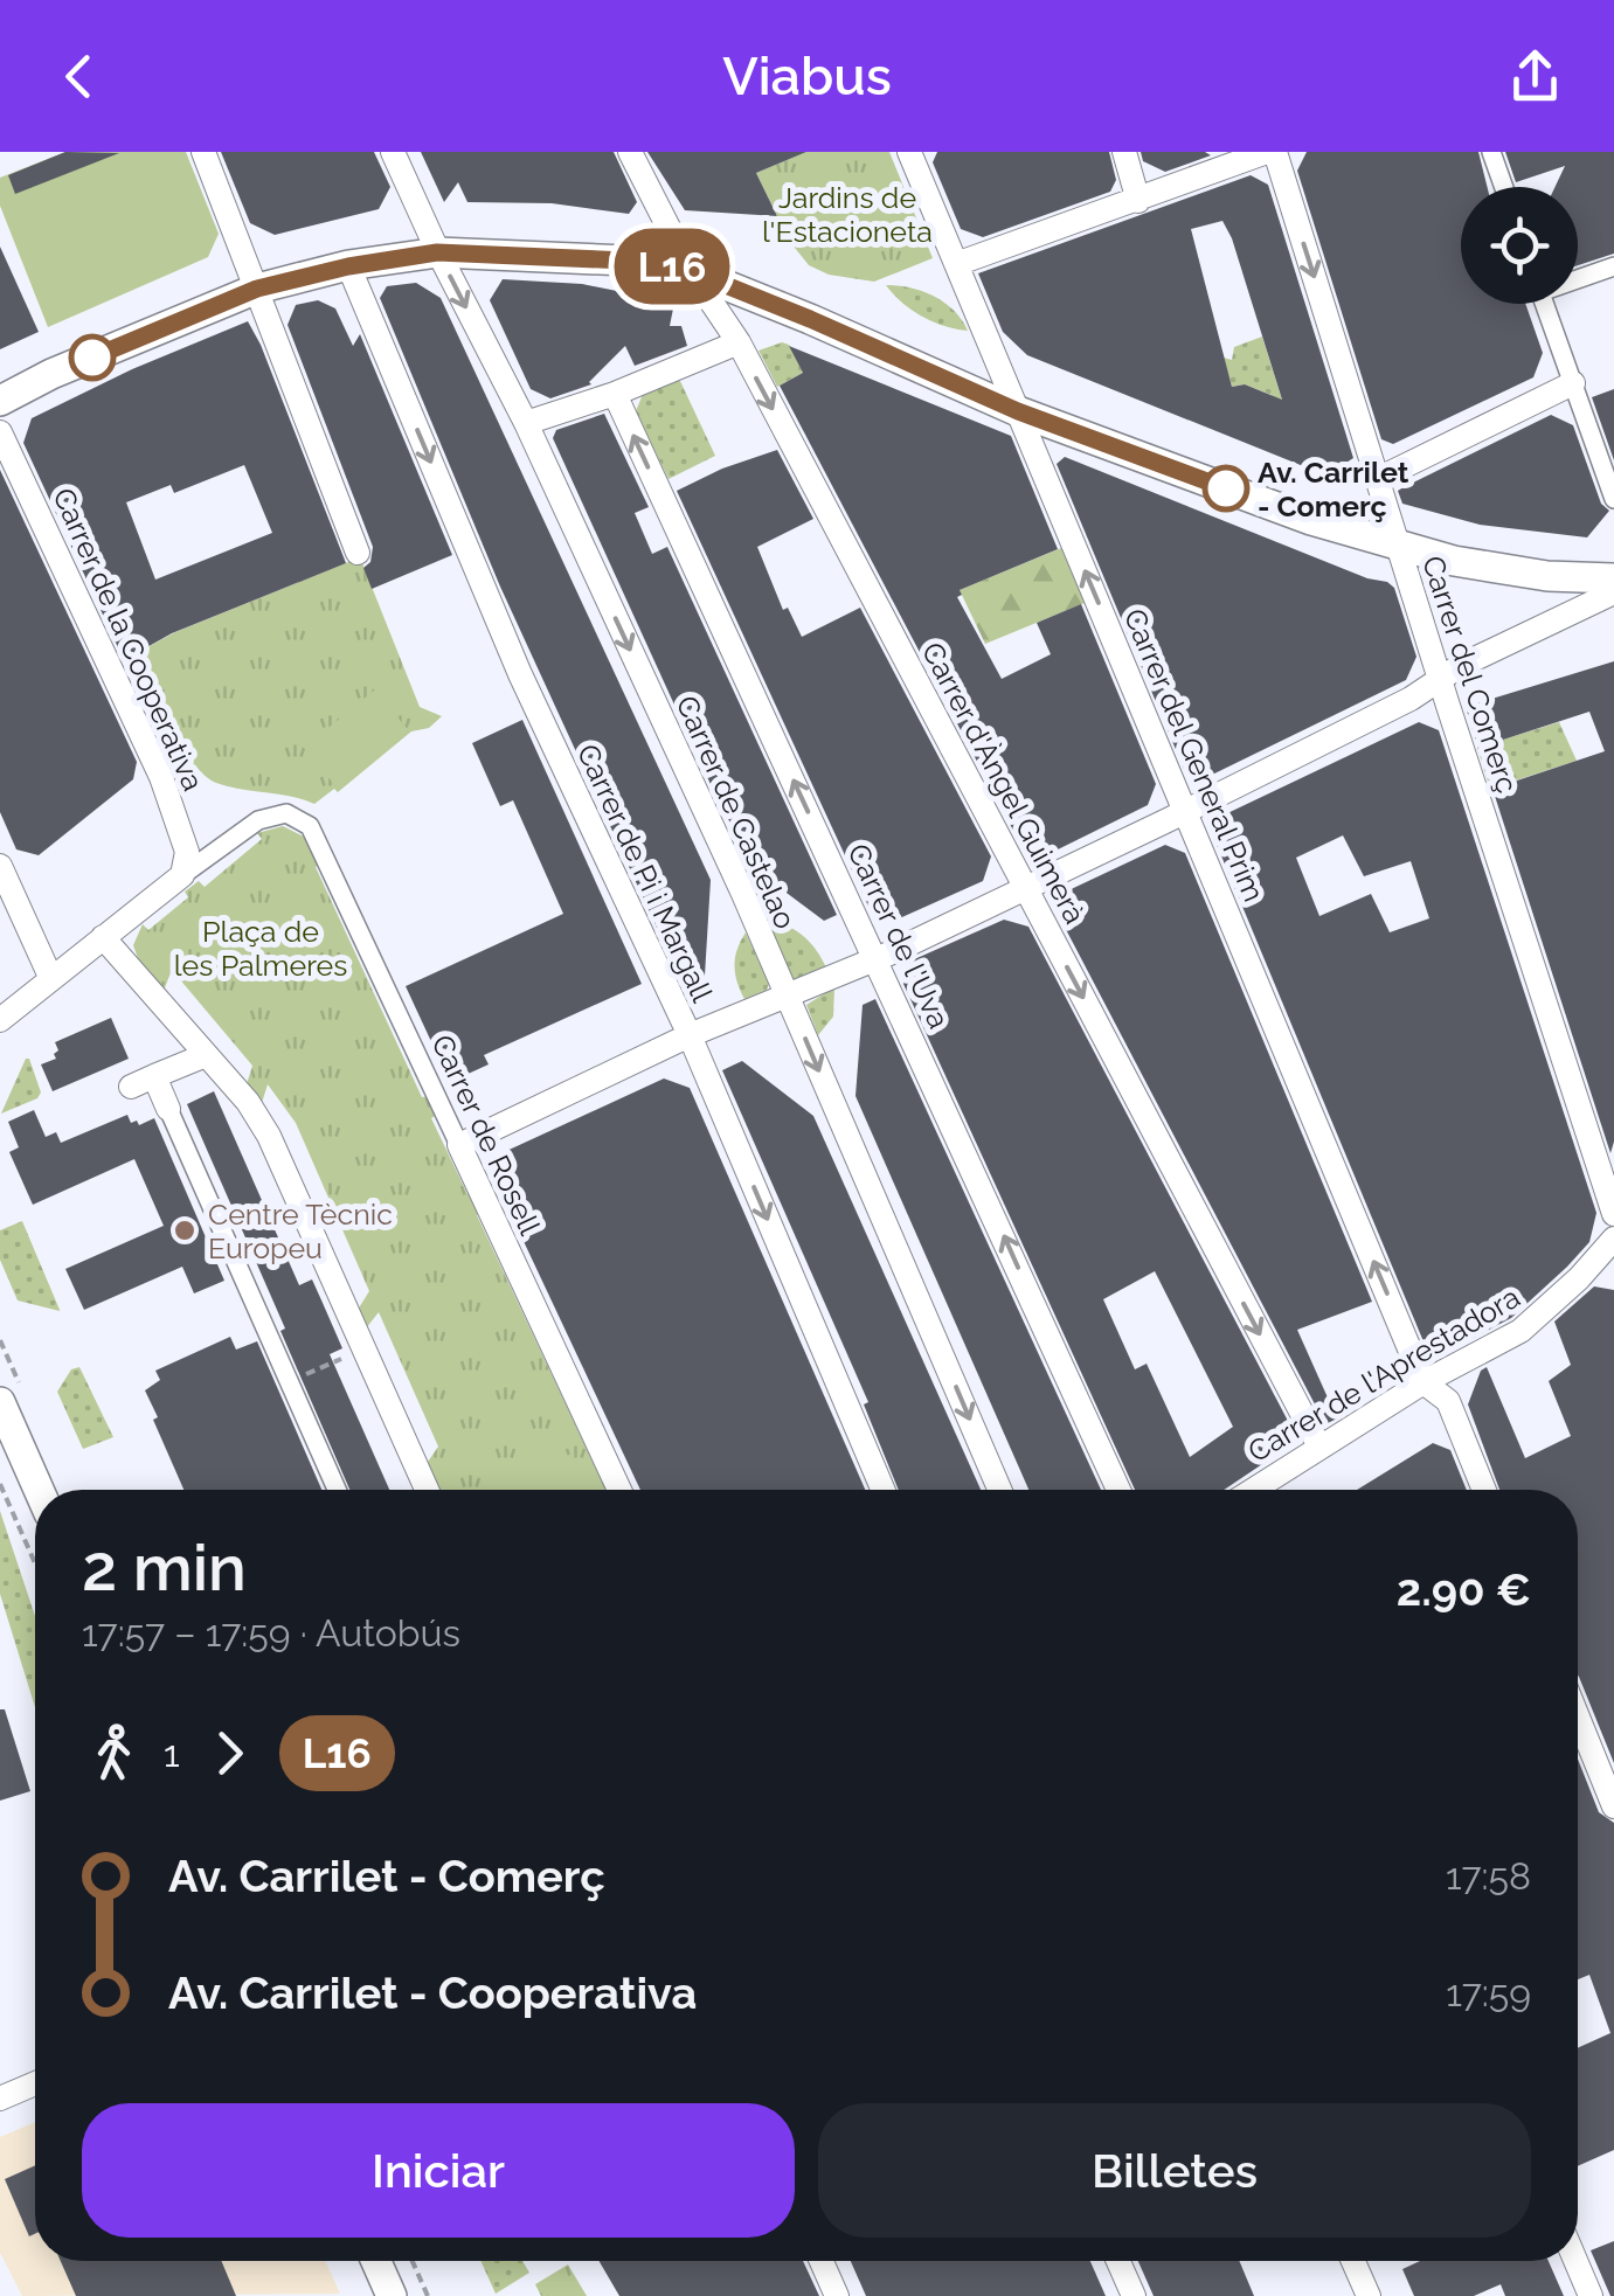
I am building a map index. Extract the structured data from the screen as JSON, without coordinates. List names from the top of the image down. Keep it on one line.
{"streets":{"street":["Carrer de la Cooperativa","Carrer del Comerç","Carrer del General Prim","Carrer d'Àngel Guimerà","Carrer de Castelao","Carrer de Pi i Margall","Carrer de l'Uva","Carrer de Rosell","Carrer de l'Aprestadora"]},"crossings":[["Carrer de la Cooperativa","Carrer de Rosell"],["Carrer del General Prim","Carrer de l'Aprestadora"],["Carrer d'Àngel Guimerà","Carrer de l'Aprestadora"]],"one_way":["Carrer del General Prim","Carrer d'Àngel Guimerà","Carrer de Castelao","Carrer de Pi i Margall","Carrer de l'Uva"],"parks":["Jardins de l'Estacioneta","Plaça de les Palmeres"],"places":["Av. Carrilet - Comerç","Centre Tècnic Europeu"],"lines":["bus line L16"],"page":{"header":"Viabus","on_map":"L16","heading":["2 min","17:57 – 17:59 · Autobús","2.90 €"],"legs":["1","L16"],"list":[{"name":"Av. Carrilet - Comerç","value":"17:58"},{"name":"Av. Carrilet - Cooperativa","value":"17:59"}],"buttons":["Iniciar","Billetes"]}}
